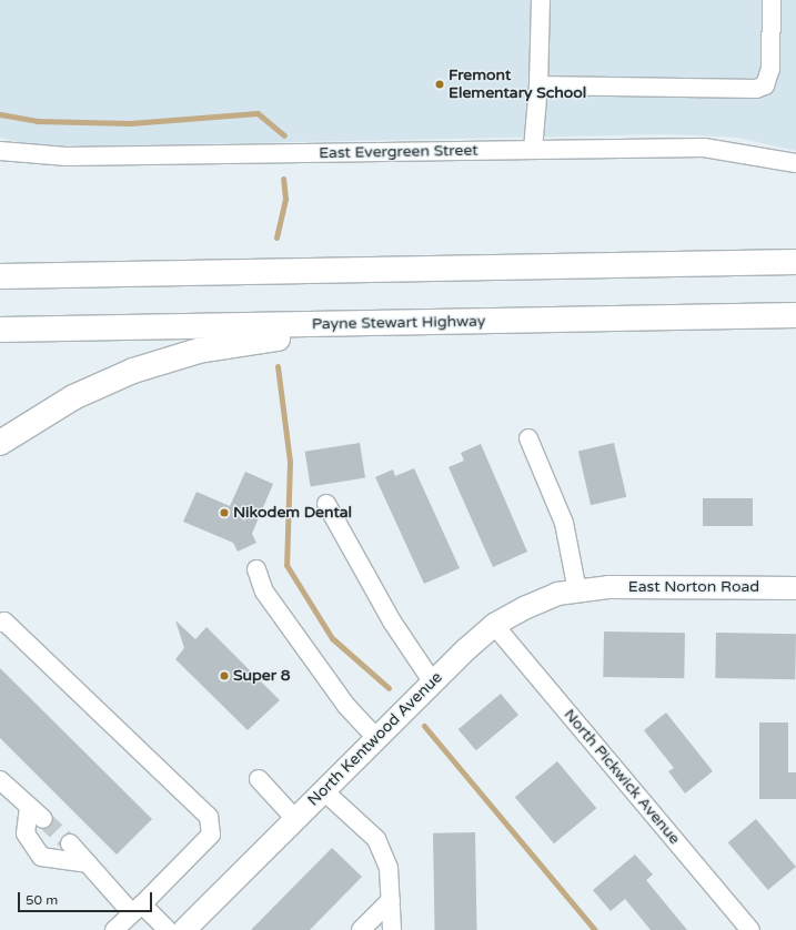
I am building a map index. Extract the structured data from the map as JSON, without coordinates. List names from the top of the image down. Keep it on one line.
{"streets":{"highway":["Payne Stewart Highway"],"main road":["East Norton Road","North Kentwood Avenue"],"street":["East Evergreen Street","North Pickwick Avenue"]},"crossings":[["East Norton Road","North Kentwood Avenue"],["North Kentwood Avenue","North Pickwick Avenue"]],"places":["Fremont Elementary School","Nikodem Dental","Super 8"],"scale_bar":"50 m"}
